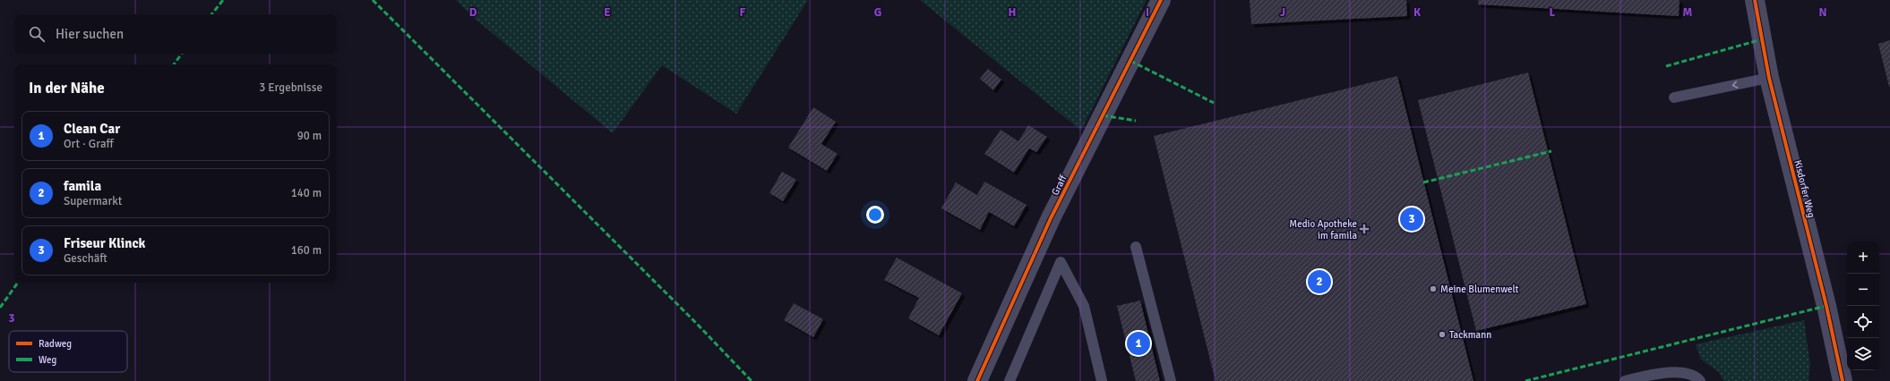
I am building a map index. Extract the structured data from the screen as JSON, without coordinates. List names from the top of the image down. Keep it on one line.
{"streets":{"street":["Graff","Kisdorfer Weg"]},"places":{"health":["Medio Apotheke im famila"],"other":["Meine Blumenwelt","Tackmann"]},"legend":["Radweg","Weg"],"page":{"search":"Hier suchen","heading":["In der Nähe","3 Ergebnisse"],"list":[{"mark":"1","name":"Clean Car","note":"Ort · Graff","value":"90 m"},{"mark":"2","name":"famila","note":"Supermarkt","value":"140 m"},{"mark":"3","name":"Friseur Klinck","note":"Geschäft","value":"160 m"}],"pins":["3","2","1"],"map_buttons":["+","−"]},"grid":{"columns":["D","E","F","G","H","I","J","K","L","M","N"],"rows":["3"]}}
